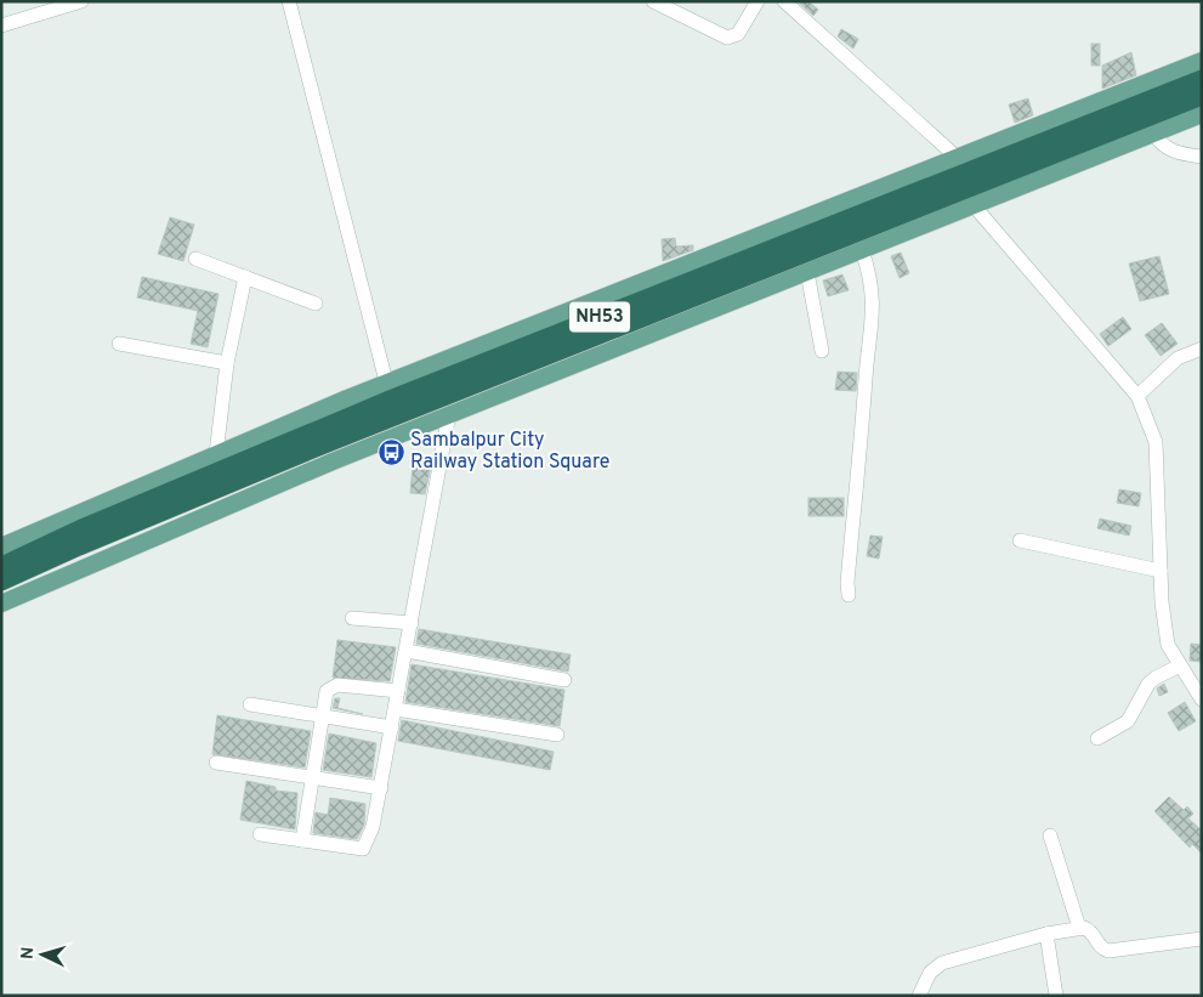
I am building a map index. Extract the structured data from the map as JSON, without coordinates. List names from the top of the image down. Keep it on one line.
{"streets":{"highway":["NH53"]},"places":{"bus stop":["Sambalpur City Railway Station Square"]},"north":"left"}
